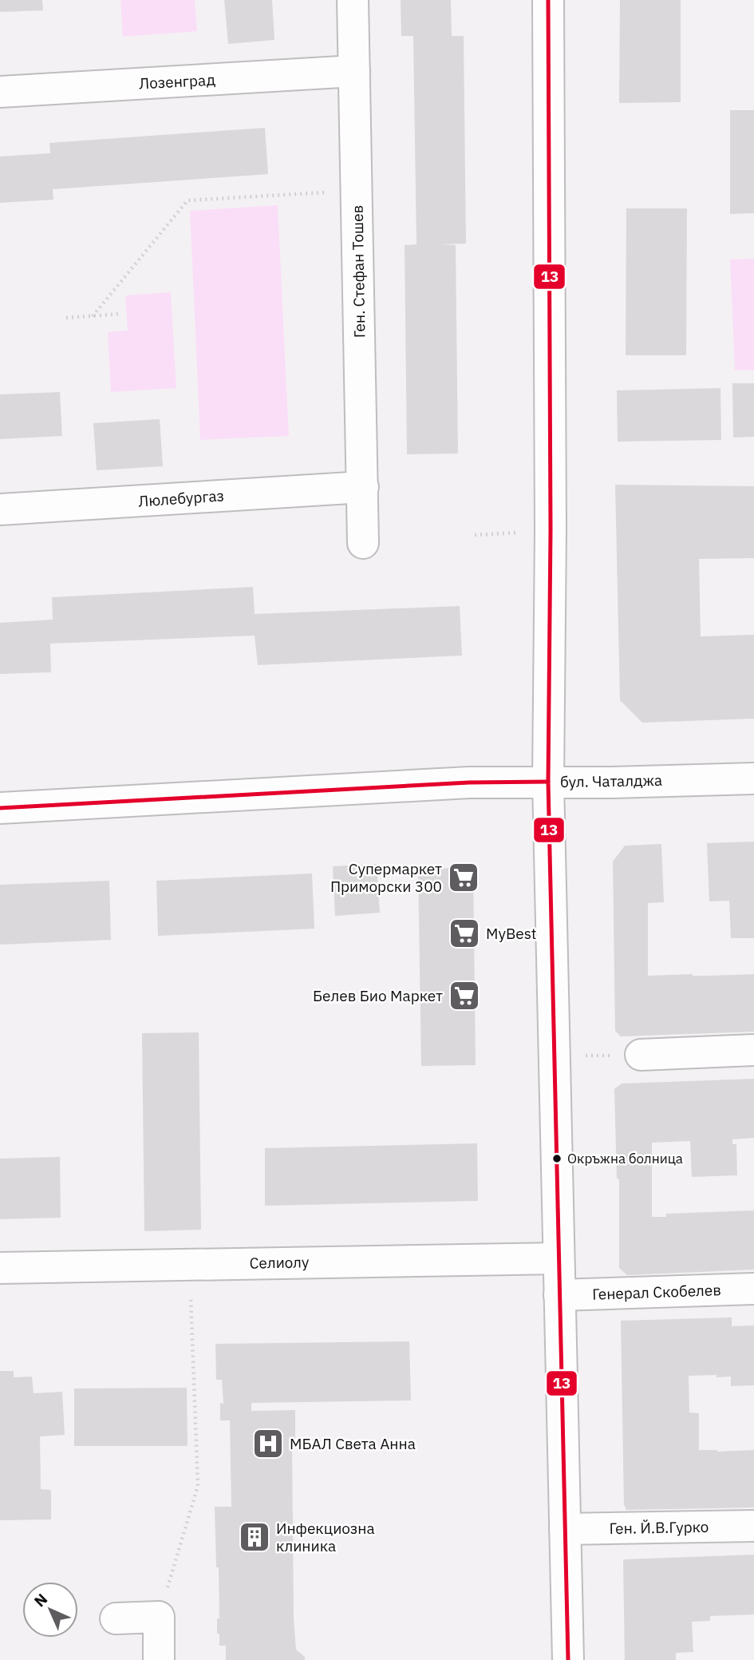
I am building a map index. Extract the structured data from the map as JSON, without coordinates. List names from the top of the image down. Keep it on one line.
{"streets":{"street":["Лозенград","Ген. Стефан Тошев","Люлебургаз","бул. Чаталджа","Селиолу","Генерал Скобелев","Ген. Й.В.Гурко"]},"crossings":[["Лозенград","Ген. Стефан Тошев"],["Ген. Стефан Тошев","Люлебургаз"]],"places":{"supermarket":["Супермаркет Приморски 300","MyBest","Белев Био Маркет"],"other":["Окръжна болница"],"hospital":["МБАЛ Света Анна"],"building":["Инфекциозна клиника"]},"lines":["transit line 13"],"north":"top left"}
